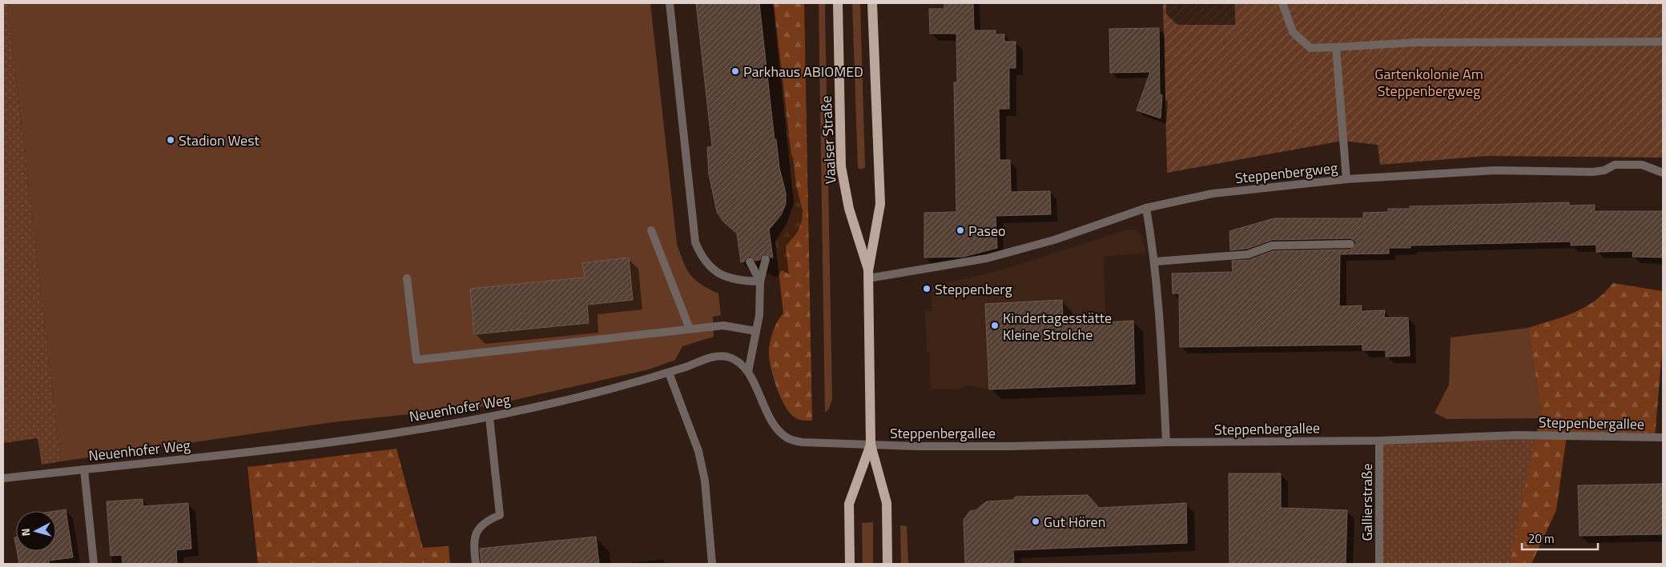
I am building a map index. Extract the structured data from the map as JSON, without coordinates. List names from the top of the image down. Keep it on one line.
{"streets":{"main road":["Vaalser Straße"],"street":["Steppenbergweg","Neuenhofer Weg","Steppenbergallee","Gallierstraße"]},"crossings":[["Vaalser Straße","Steppenbergweg"],["Vaalser Straße","Neuenhofer Weg"],["Vaalser Straße","Steppenbergallee"],["Neuenhofer Weg","Steppenbergallee"],["Steppenbergallee","Gallierstraße"]],"parks":["Gartenkolonie Am Steppenbergweg"],"places":["Parkhaus ABIOMED","Stadion West","Paseo","Steppenberg","Kindertagesstätte Kleine Strolche","Gut Hören"],"scale_bar":"20 m","north":"left"}
